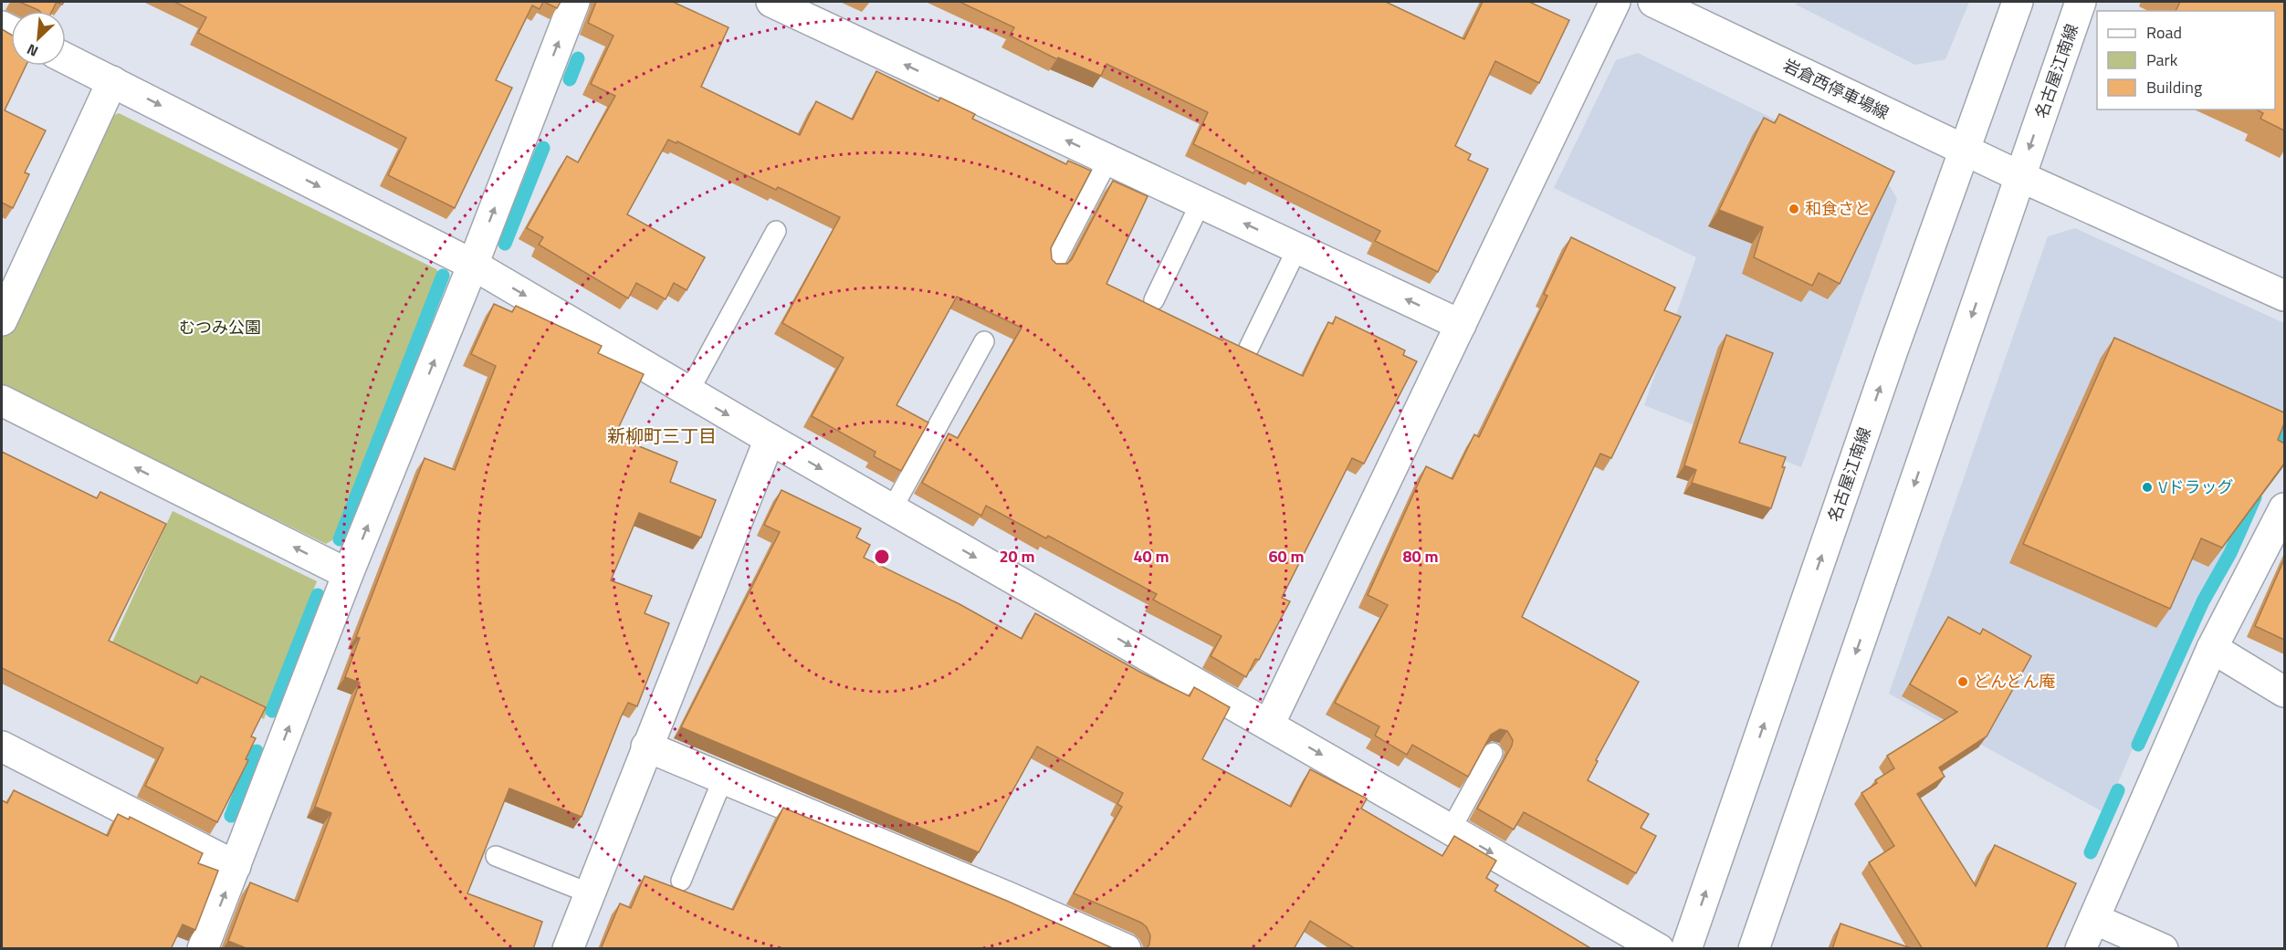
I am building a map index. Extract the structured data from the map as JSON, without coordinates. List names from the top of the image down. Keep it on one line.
{"streets":{"street":["名古屋江南線","岩倉西停車場線"]},"crossings":[["名古屋江南線","岩倉西停車場線"]],"districts":["新柳町三丁目"],"parks":["むつみ公園"],"places":["和食さと","Vドラッグ","どんどん庵"],"legend":["Road","Park","Building"],"north":"bottom left","rings":["20 m","40 m","60 m","80 m"]}
